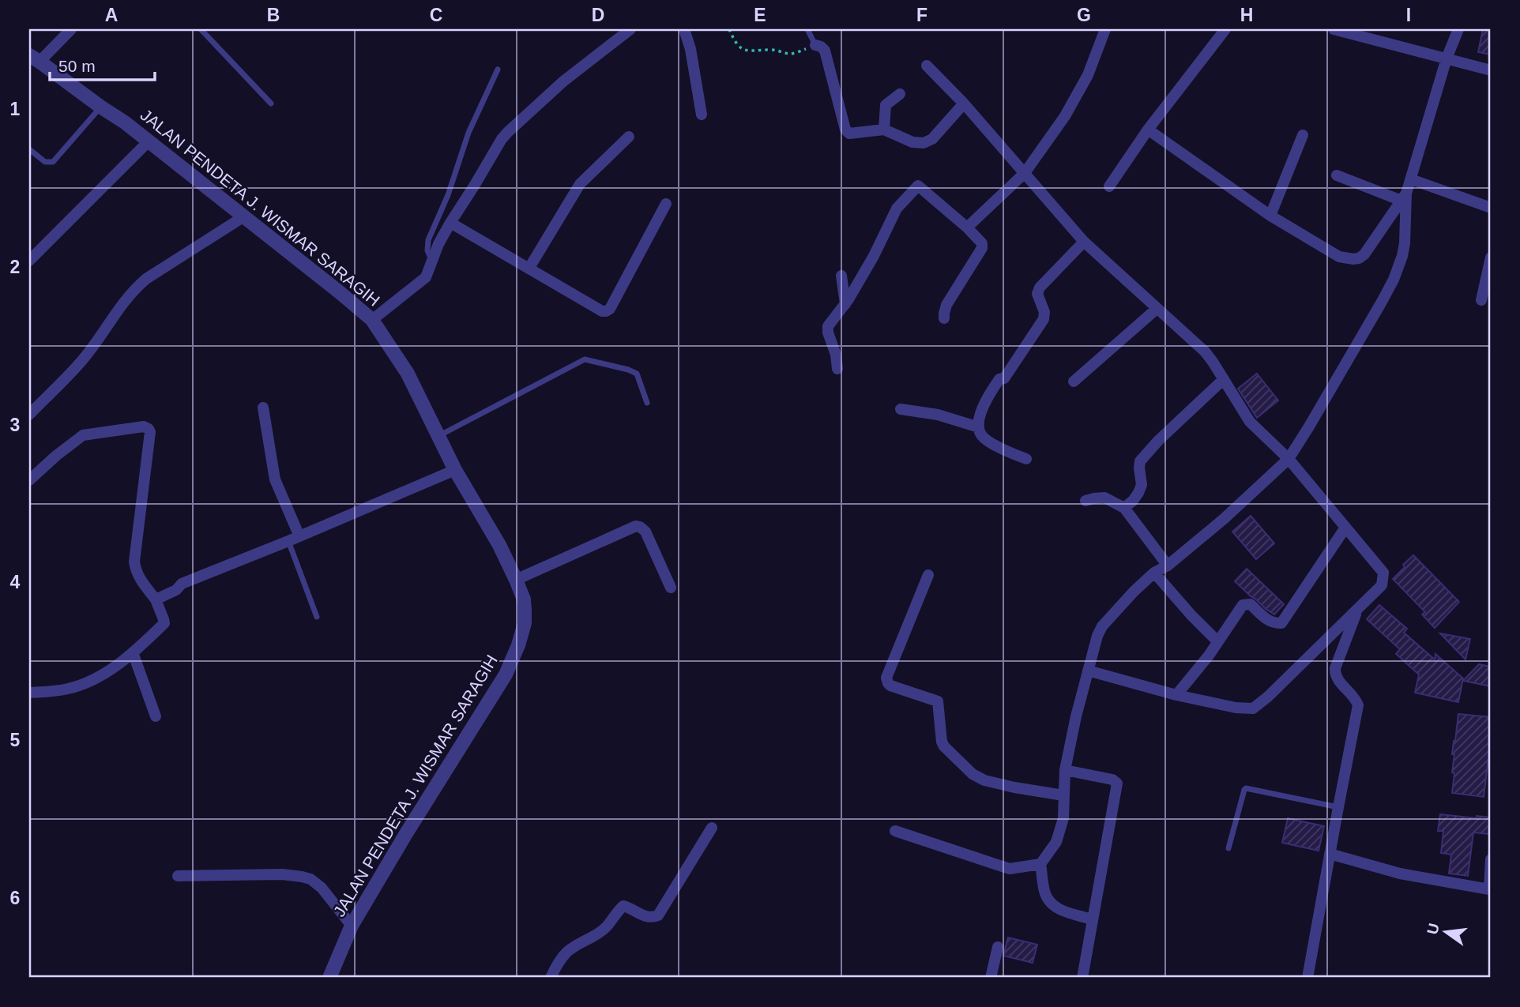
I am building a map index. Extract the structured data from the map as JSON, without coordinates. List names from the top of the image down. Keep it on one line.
{"streets":{"street":["JALAN PENDETA J. WISMAR SARAGIH"]},"scale_bar":"50 m","north":"left","grid":{"columns":["A","B","C","D","E","F","G","H","I"],"rows":["1","2","3","4","5","6"]}}
